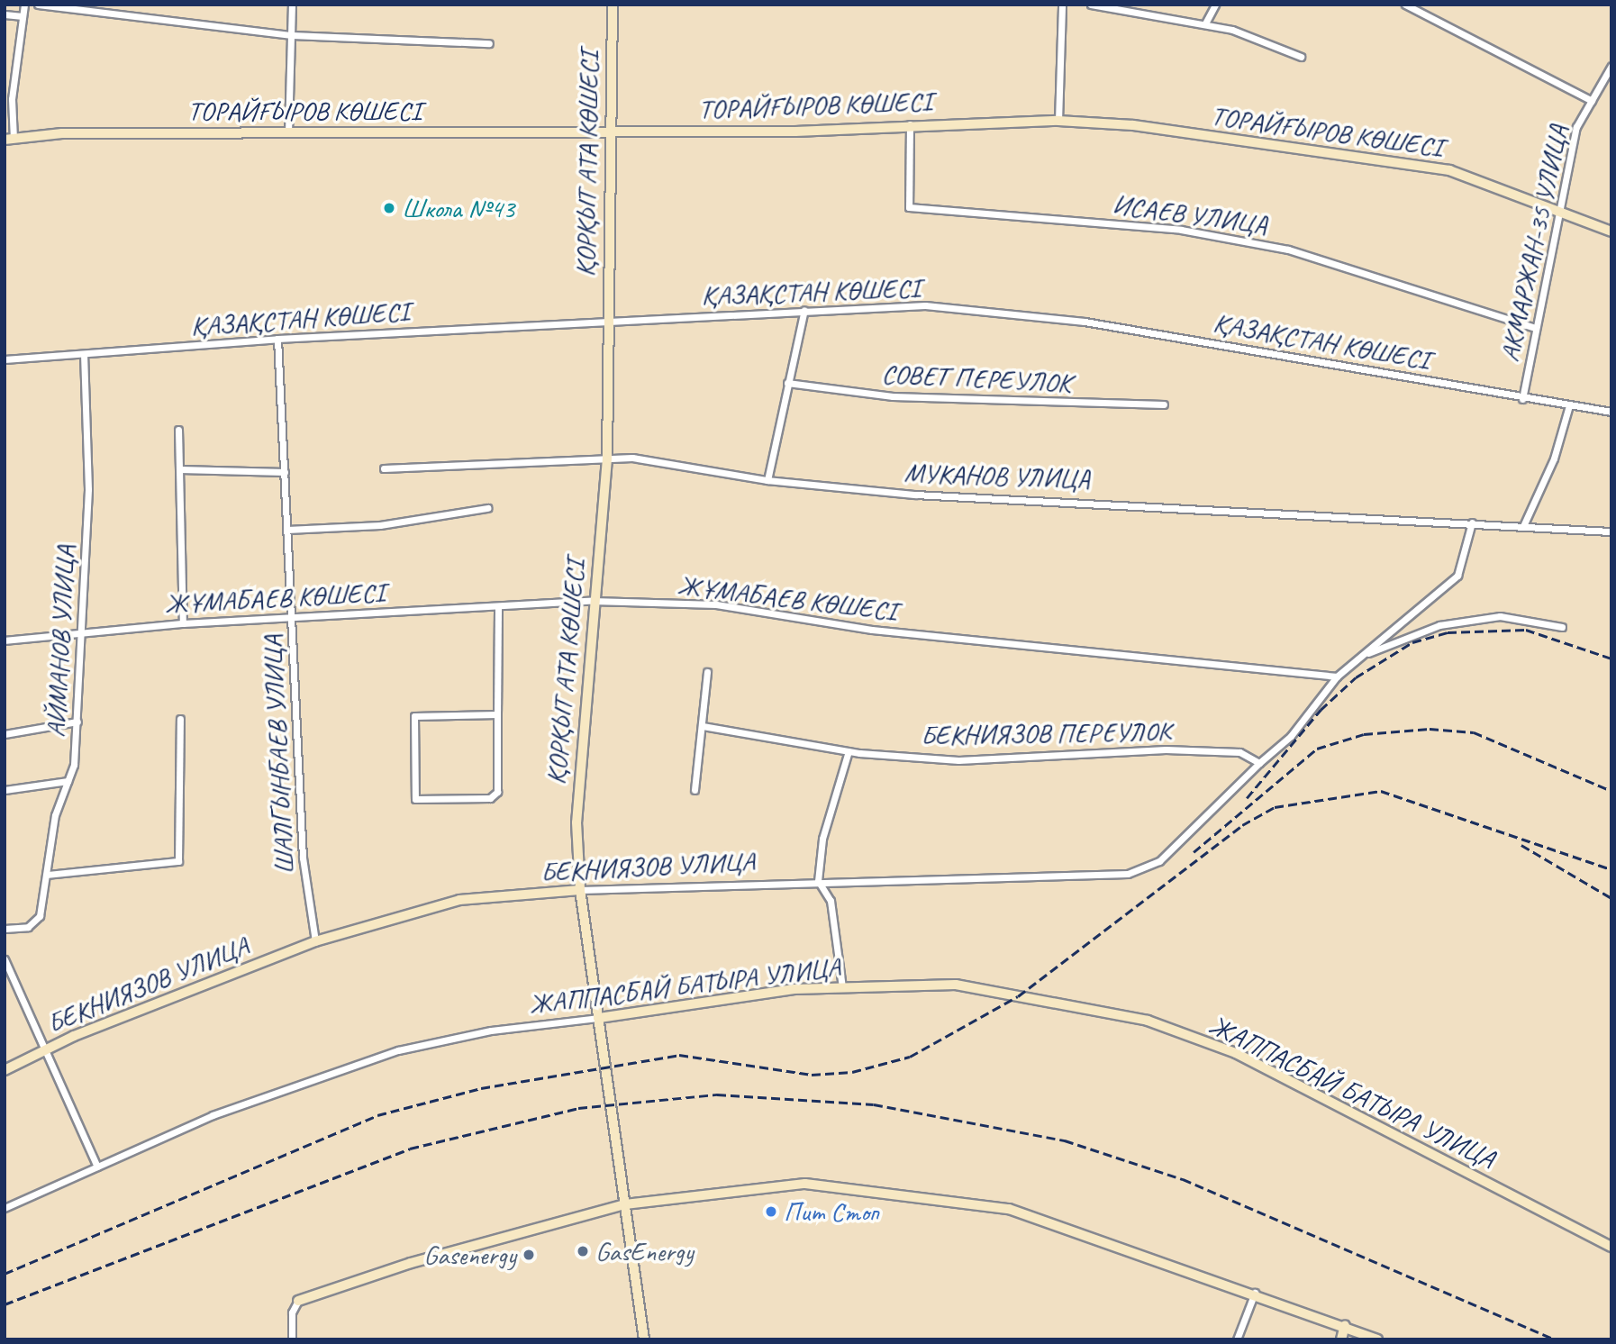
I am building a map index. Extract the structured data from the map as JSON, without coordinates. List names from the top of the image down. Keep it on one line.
{"streets":{"street":["ТОРАЙҒЫРОВ КӨШЕСІ","ҚОРҚЫТ АТА КӨШЕСІ","ИСАЕВ УЛИЦА","АКМАРЖАН-35 УЛИЦА","ҚАЗАҚСТАН КӨШЕСІ","СОВЕТ ПЕРЕУЛОК","МУКАНОВ УЛИЦА","ЖҰМАБАЕВ КӨШЕСІ","АЙМАНОВ УЛИЦА","БЕКНИЯЗОВ ПЕРЕУЛОК","ШАЛГЫНБАЕВ УЛИЦА","БЕКНИЯЗОВ УЛИЦА","ЖАППАСБАЙ БАТЫРА УЛИЦА"]},"crossings":[["ТОРАЙҒЫРОВ КӨШЕСІ","ҚОРҚЫТ АТА КӨШЕСІ"],["ТОРАЙҒЫРОВ КӨШЕСІ","ИСАЕВ УЛИЦА"],["ТОРАЙҒЫРОВ КӨШЕСІ","АКМАРЖАН-35 УЛИЦА"],["ҚОРҚЫТ АТА КӨШЕСІ","ҚАЗАҚСТАН КӨШЕСІ"],["ҚОРҚЫТ АТА КӨШЕСІ","МУКАНОВ УЛИЦА"],["ҚОРҚЫТ АТА КӨШЕСІ","ЖҰМАБАЕВ КӨШЕСІ"],["ҚОРҚЫТ АТА КӨШЕСІ","БЕКНИЯЗОВ УЛИЦА"],["ҚОРҚЫТ АТА КӨШЕСІ","ЖАППАСБАЙ БАТЫРА УЛИЦА"],["ИСАЕВ УЛИЦА","АКМАРЖАН-35 УЛИЦА"],["АКМАРЖАН-35 УЛИЦА","ҚАЗАҚСТАН КӨШЕСІ"],["ҚАЗАҚСТАН КӨШЕСІ","АЙМАНОВ УЛИЦА"],["ҚАЗАҚСТАН КӨШЕСІ","ШАЛГЫНБАЕВ УЛИЦА"],["МУКАНОВ УЛИЦА","БЕКНИЯЗОВ УЛИЦА"],["ЖҰМАБАЕВ КӨШЕСІ","АЙМАНОВ УЛИЦА"],["ЖҰМАБАЕВ КӨШЕСІ","ШАЛГЫНБАЕВ УЛИЦА"],["ЖҰМАБАЕВ КӨШЕСІ","БЕКНИЯЗОВ УЛИЦА"],["БЕКНИЯЗОВ ПЕРЕУЛОК","БЕКНИЯЗОВ УЛИЦА"],["ШАЛГЫНБАЕВ УЛИЦА","БЕКНИЯЗОВ УЛИЦА"]],"places":["Школа №43","Пит Стоп","GasEnergy","Gasenergy"]}
